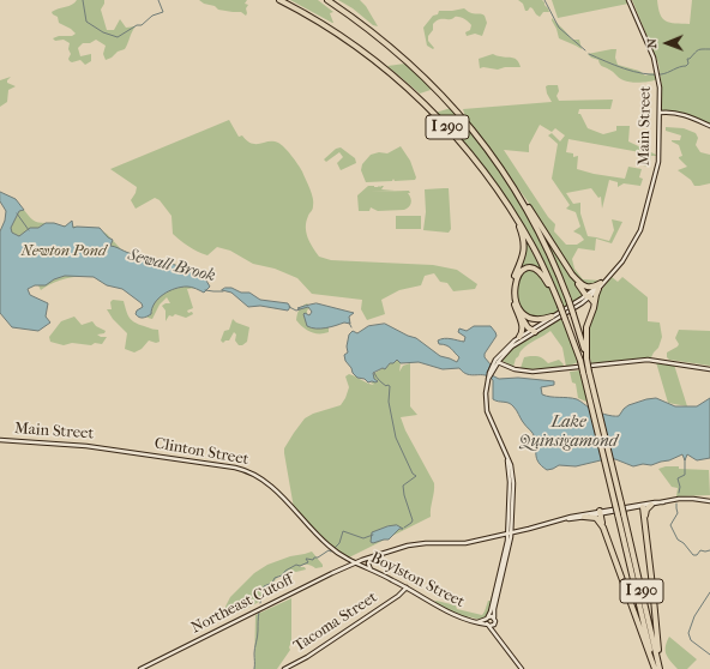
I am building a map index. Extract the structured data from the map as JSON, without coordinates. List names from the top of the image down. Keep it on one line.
{"streets":{"highway":["I 290"],"main road":["Main Street","Clinton Street","Boylston Street","Northeast Cutoff","Tacoma Street"]},"crossings":[["Main Street","Clinton Street"],["Clinton Street","Boylston Street"],["Boylston Street","Northeast Cutoff"],["Boylston Street","Tacoma Street"]],"water":["Sewall Brook","Lake Quinsigamond"],"parks":["Newton Pond"],"north":"left"}
